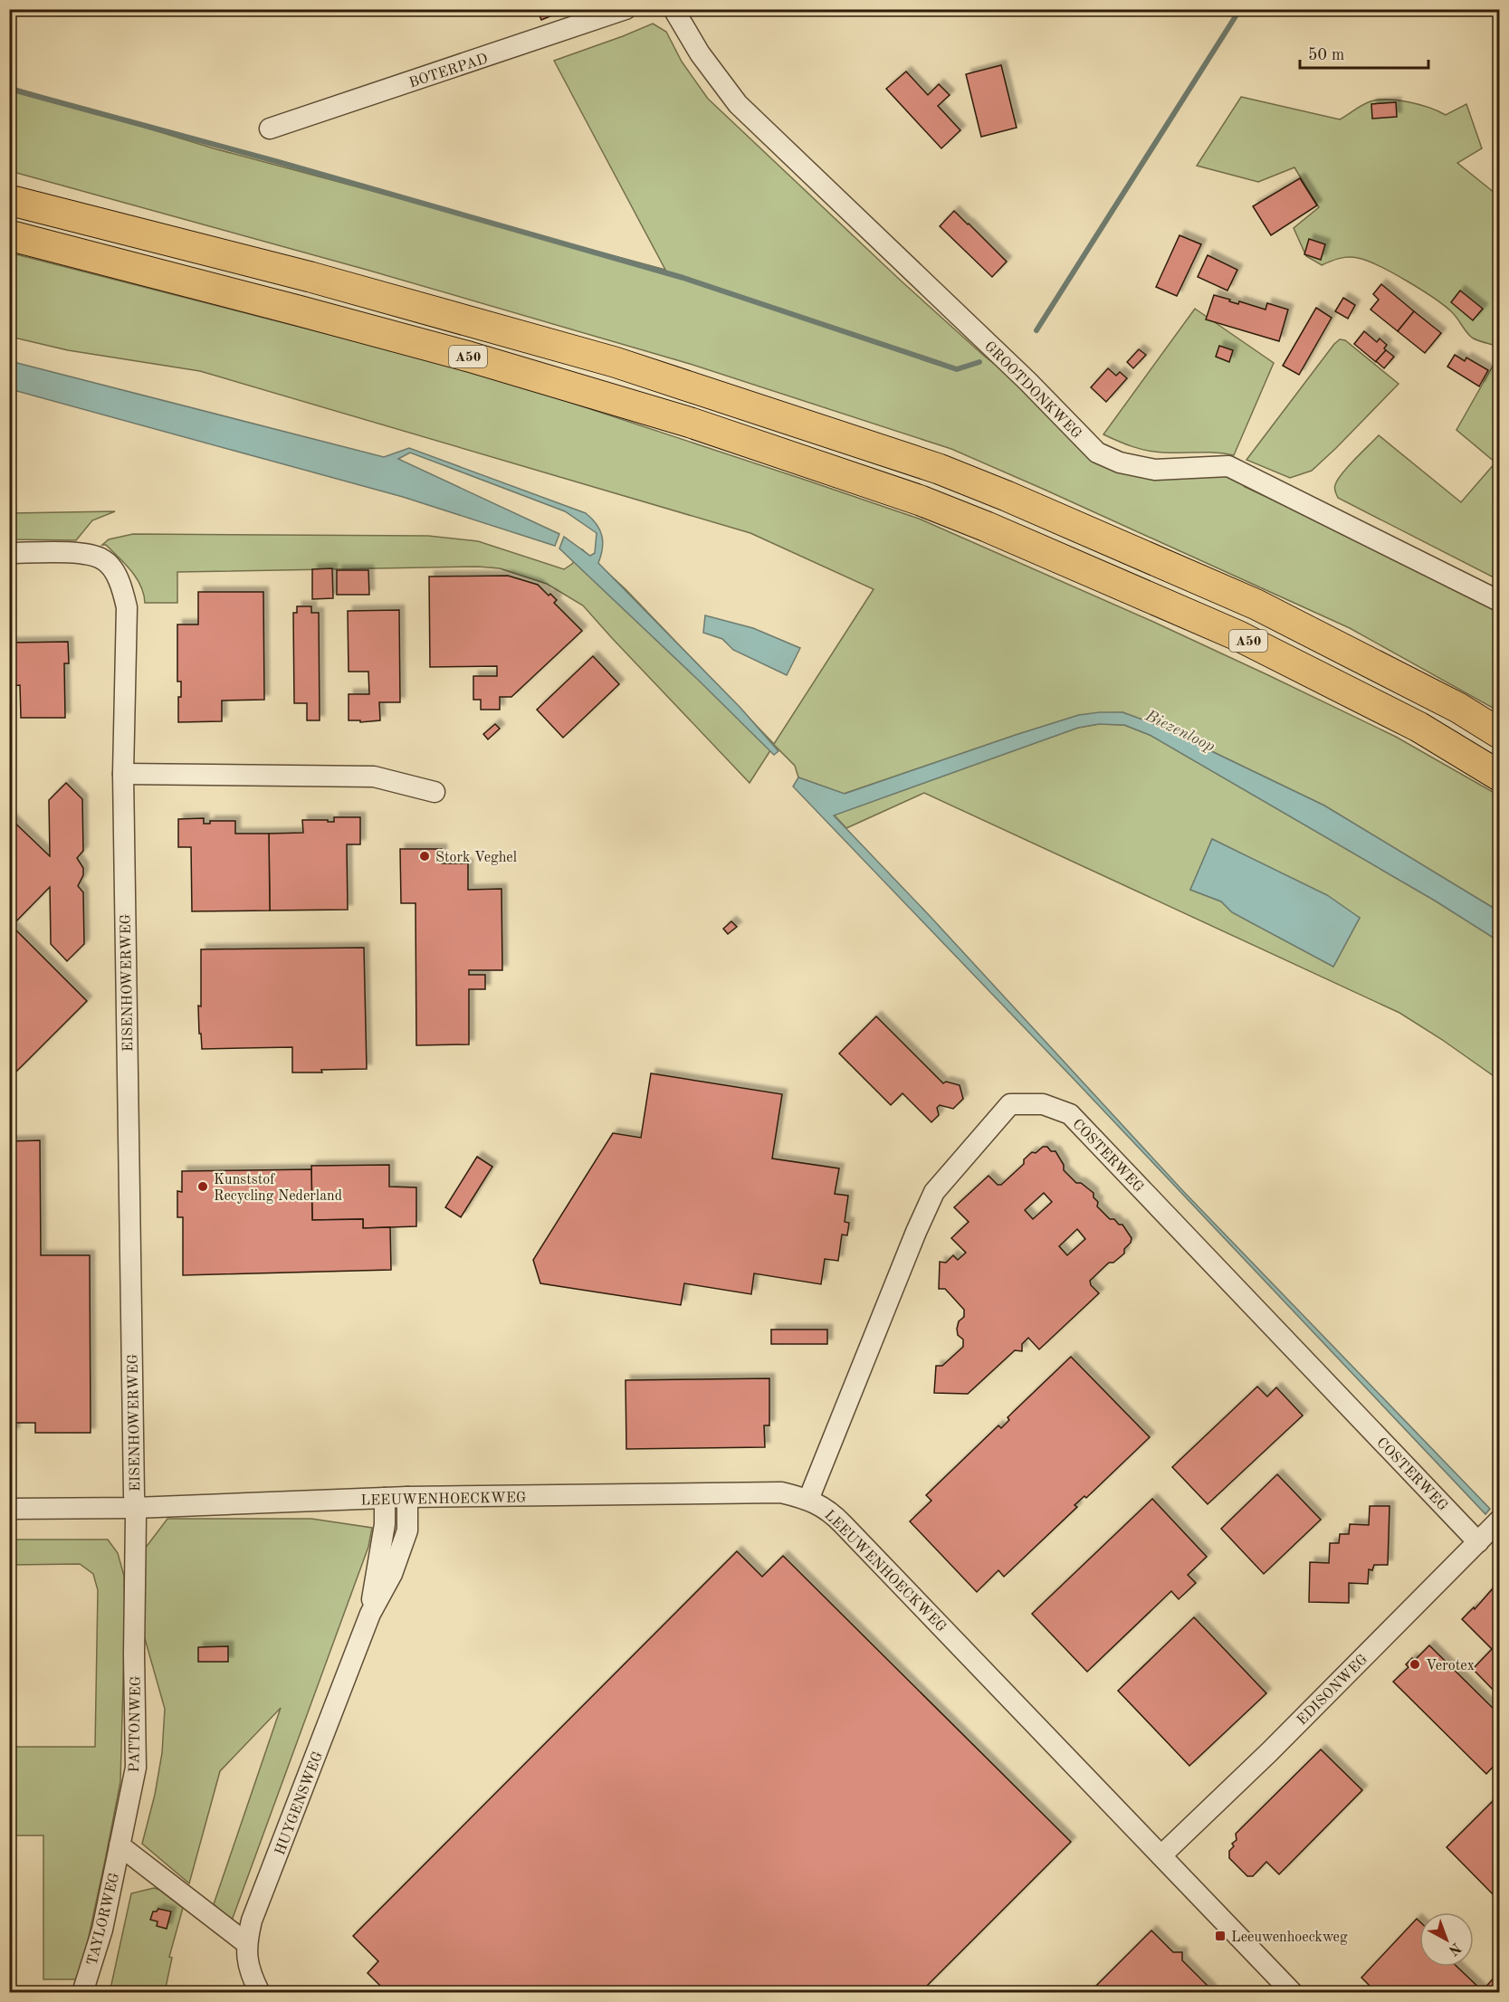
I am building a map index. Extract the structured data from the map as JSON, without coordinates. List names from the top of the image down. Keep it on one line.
{"streets":{"highway":["A50"],"street":["BOTERPAD","GROOTDONKWEG","EISENHOWERWEG","COSTERWEG","LEEUWENHOECKWEG","EDISONWEG","PATTONWEG","HUYGENSWEG","TAYLORWEG"]},"crossings":[["EISENHOWERWEG","LEEUWENHOECKWEG"],["EISENHOWERWEG","PATTONWEG"],["COSTERWEG","LEEUWENHOECKWEG"],["COSTERWEG","EDISONWEG"],["LEEUWENHOECKWEG","EDISONWEG"],["LEEUWENHOECKWEG","PATTONWEG"],["LEEUWENHOECKWEG","HUYGENSWEG"],["PATTONWEG","TAYLORWEG"]],"water":["Biezenloop"],"places":{"other":["Stork Veghel","Kunststof Recycling Nederland","Verotex"],"transit":["Leeuwenhoeckweg"]},"scale_bar":"50 m","north":"bottom right"}
